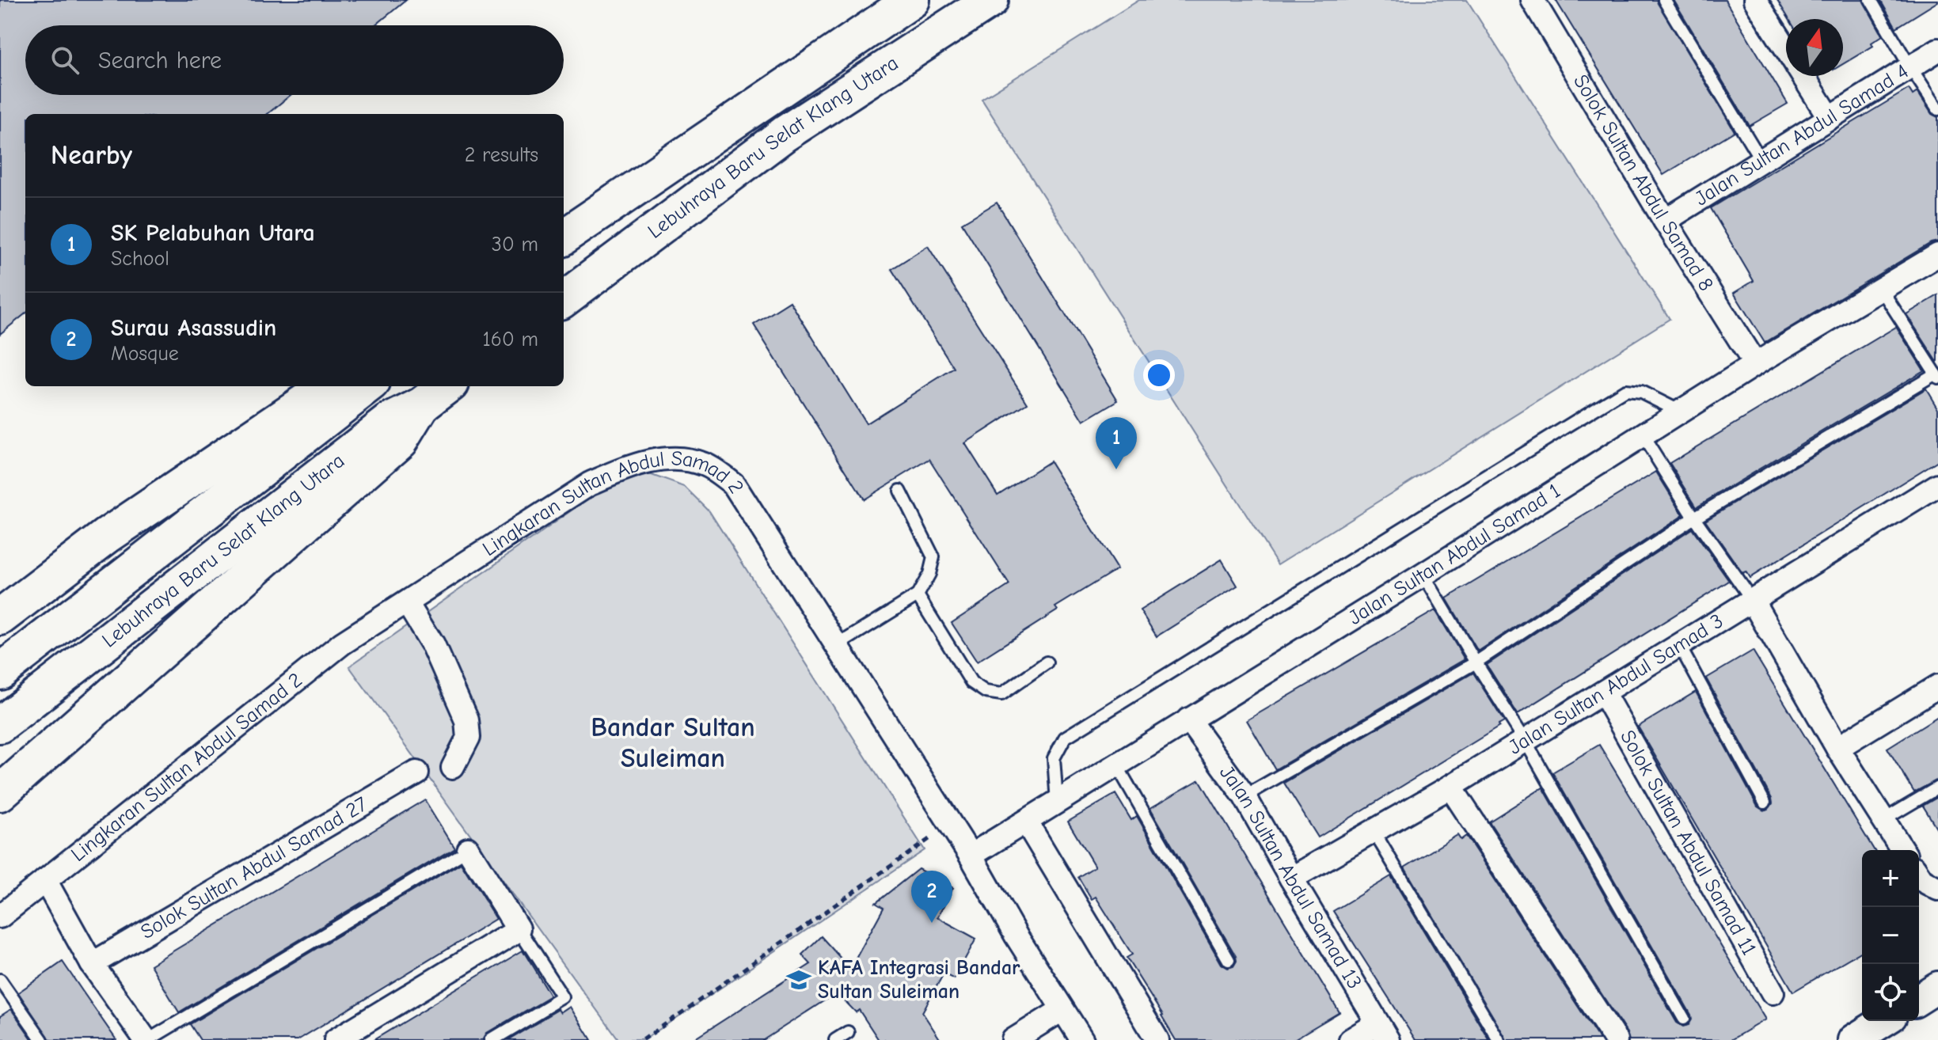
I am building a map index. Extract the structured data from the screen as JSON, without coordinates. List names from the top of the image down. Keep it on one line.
{"streets":{"highway":["Lebuhraya Baru Selat Klang Utara"],"street":["Jalan Sultan Abdul Samad 4","Solok Sultan Abdul Samad 8","Lingkaran Sultan Abdul Samad 2","Jalan Sultan Abdul Samad 1","Jalan Sultan Abdul Samad 3","Solok Sultan Abdul Samad 11","Solok Sultan Abdul Samad 27","Jalan Sultan Abdul Samad 13"]},"crossings":[["Jalan Sultan Abdul Samad 4","Solok Sultan Abdul Samad 8"],["Solok Sultan Abdul Samad 8","Jalan Sultan Abdul Samad 1"],["Lingkaran Sultan Abdul Samad 2","Jalan Sultan Abdul Samad 1"],["Jalan Sultan Abdul Samad 1","Jalan Sultan Abdul Samad 13"],["Jalan Sultan Abdul Samad 3","Solok Sultan Abdul Samad 11"],["Jalan Sultan Abdul Samad 3","Jalan Sultan Abdul Samad 13"]],"districts":["Bandar Sultan Suleiman"],"places":{"school or university":["KAFA Integrasi Bandar Sultan Suleiman"]},"north":"top","page":{"search":"Search here","heading":["Nearby","2 results"],"list":[{"mark":"1","name":"SK Pelabuhan Utara","note":"School","value":"30 m"},{"mark":"2","name":"Surau Asassudin","note":"Mosque","value":"160 m"}],"pins":["1","2"],"map_buttons":["+","−"]}}
